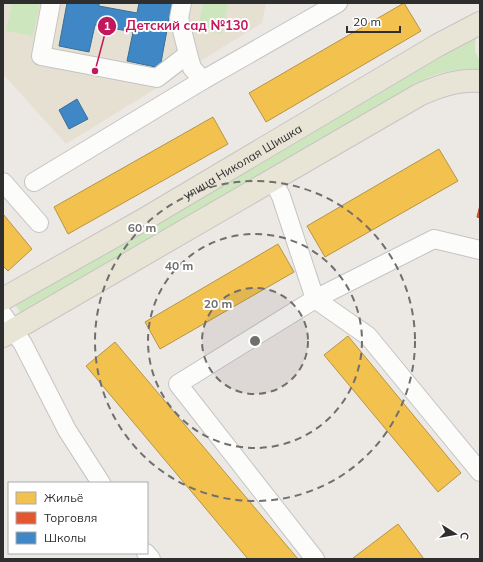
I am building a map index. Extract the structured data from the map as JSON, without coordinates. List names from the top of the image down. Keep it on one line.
{"streets":{"main road":["улица Николая Шишка"]},"places":["Детский сад №130"],"legend":["Жильё","Торговля","Школы"],"scale_bar":"20 m","north":"right","rings":["60 m","40 m","20 m"]}
